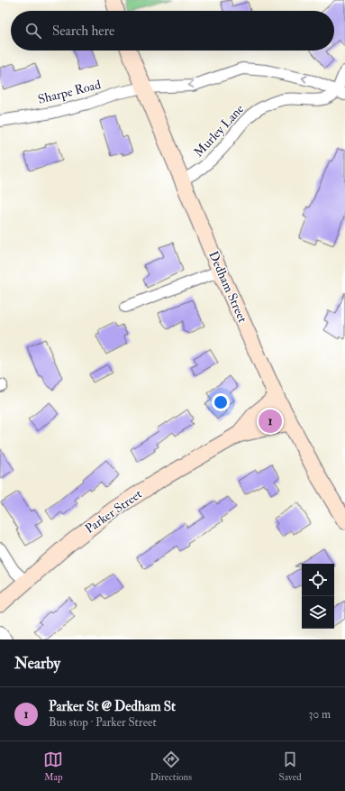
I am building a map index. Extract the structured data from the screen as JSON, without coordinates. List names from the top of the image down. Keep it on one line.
{"streets":{"main road":["Dedham Street","Parker Street"],"street":["Sharpe Road","Murley Lane"]},"crossings":[["Sharpe Road","Dedham Street"],["Murley Lane","Dedham Street"],["Dedham Street","Parker Street"]],"page":{"search":"Search here","pins":"1","heading":"Nearby","list":[{"mark":"1","name":"Parker St @ Dedham St","note":"Bus stop · Parker Street","value":"30 m"}],"nav":["Map","Directions","Saved"]}}
